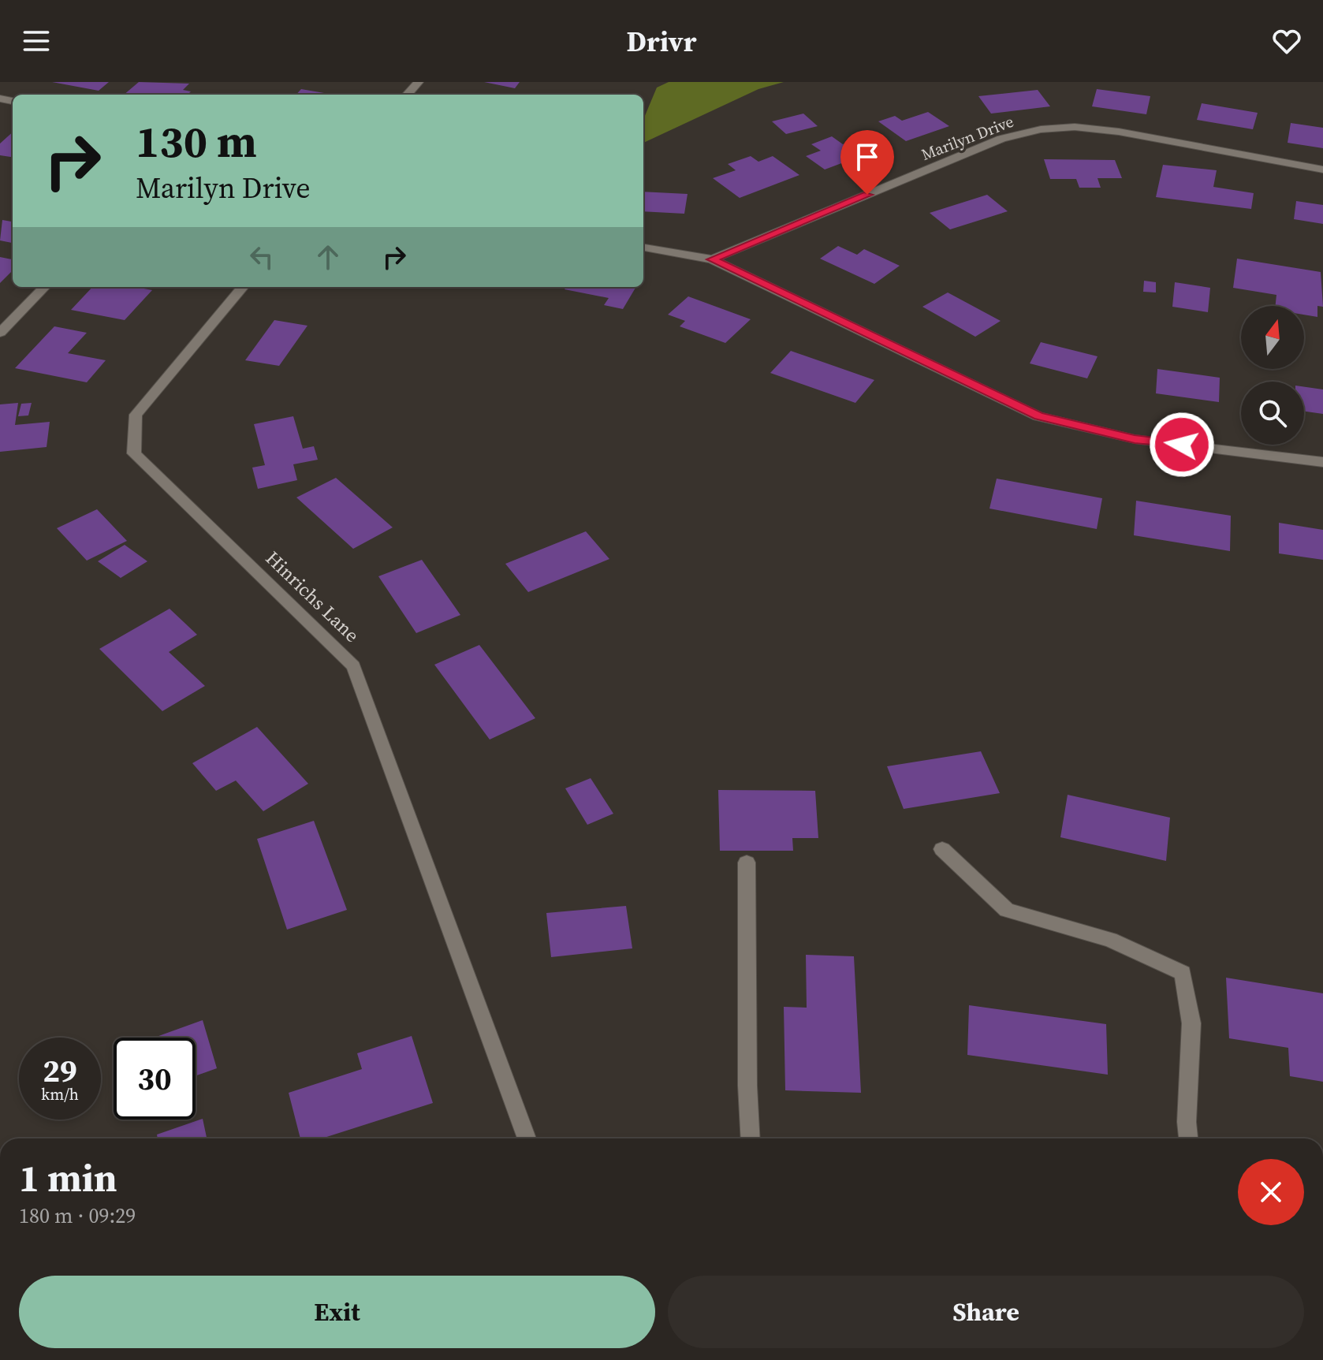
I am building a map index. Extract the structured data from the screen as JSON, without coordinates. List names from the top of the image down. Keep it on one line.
{"streets":{"street":["Marilyn Drive","Hinrichs Lane"]},"north":"top","page":{"header":"Drivr","turn":["130 m","Marilyn Drive"],"speed":"29 km/h","limit":"30","heading":["1 min","180 m · 09:29"],"buttons":["Exit","Share"]}}
